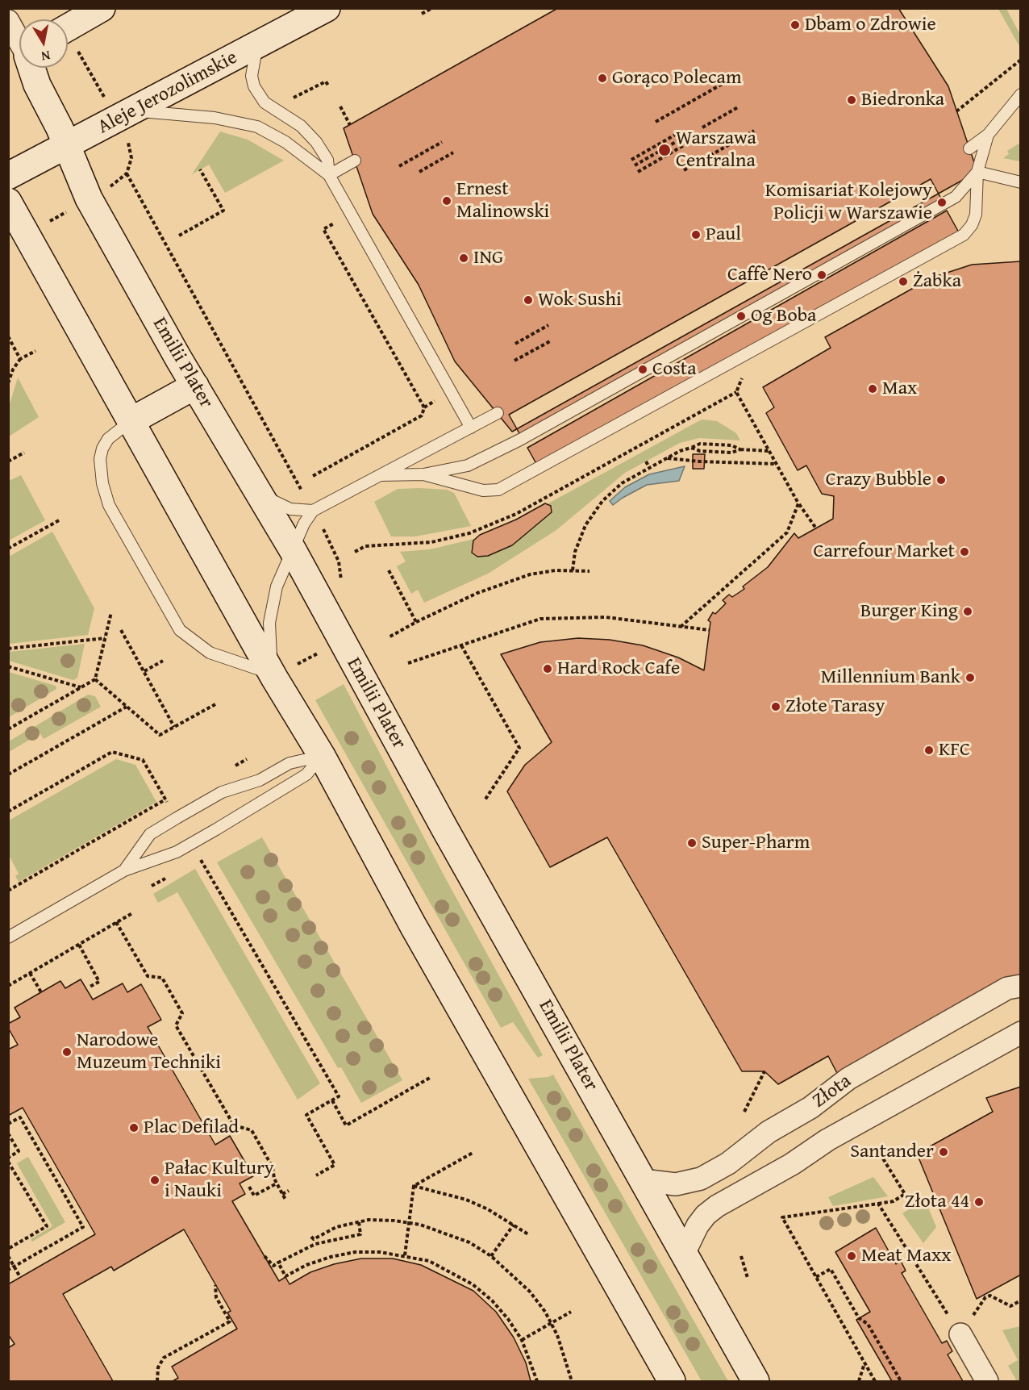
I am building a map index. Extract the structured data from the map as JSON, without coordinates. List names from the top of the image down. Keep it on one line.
{"streets":{"street":["Aleje Jerozolimskie","Emilii Plater","Złota"]},"crossings":[["Aleje Jerozolimskie","Emilii Plater"],["Emilii Plater","Złota"]],"places":["Dbam o Zdrowie","Gorąco Polecam","Biedronka","Warszawa Centralna","Ernest Malinowski","Komisariat Kolejowy Policji w Warszawie","Paul","ING","Caffè Nero","Żabka","Wok Sushi","Og Boba","Costa","Max","Crazy Bubble","Carrefour Market","Burger King","Hard Rock Cafe","Millennium Bank","Złote Tarasy","KFC","Super-Pharm","Narodowe Muzeum Techniki","Plac Defilad","Santander","Pałac Kultury i Nauki","Złota 44","Meat Maxx"],"north":"bottom"}
